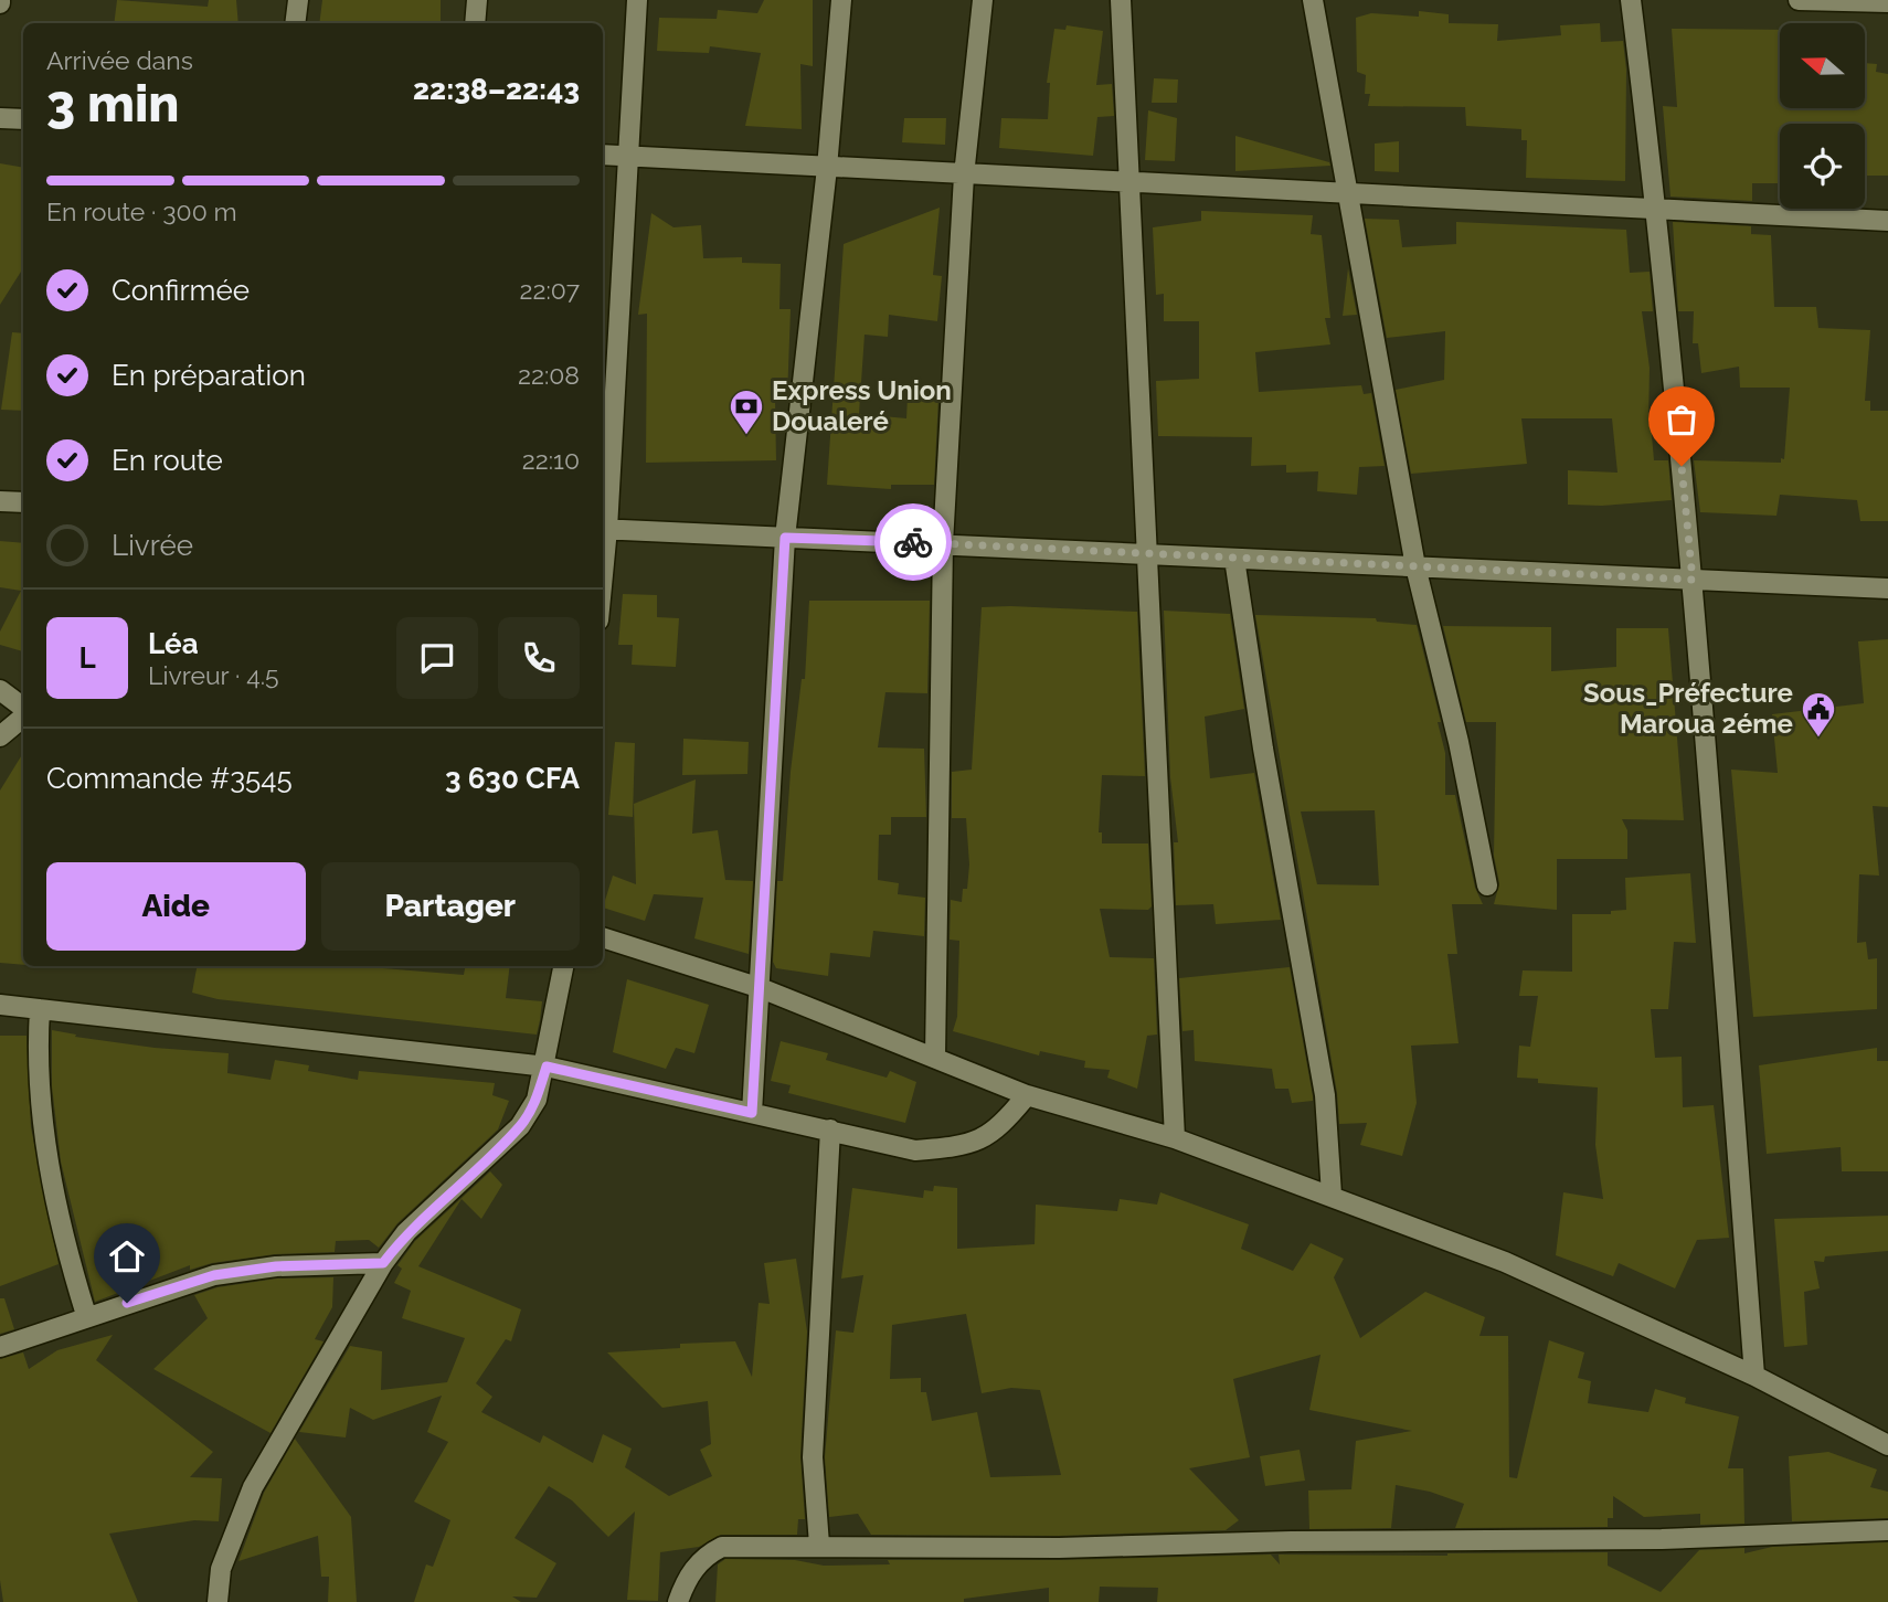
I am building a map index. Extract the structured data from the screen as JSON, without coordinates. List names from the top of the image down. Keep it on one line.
{"places":{"bank":["Express Union Doualeré"],"public building":["Sous_Préfecture Maroua 2éme"]},"north":"left","page":{"heading":["3 min","Arrivée dans","22:38–22:43"],"panel":["Léa","Livreur · 4.5","Commande #3545","3 630 CFA"],"bar":"En route · 300 m","list":[["Confirmée","22:07"],["En préparation","22:08"],["En route","22:10"],"Livrée"],"round":"L","buttons":["Aide","Partager"]}}
